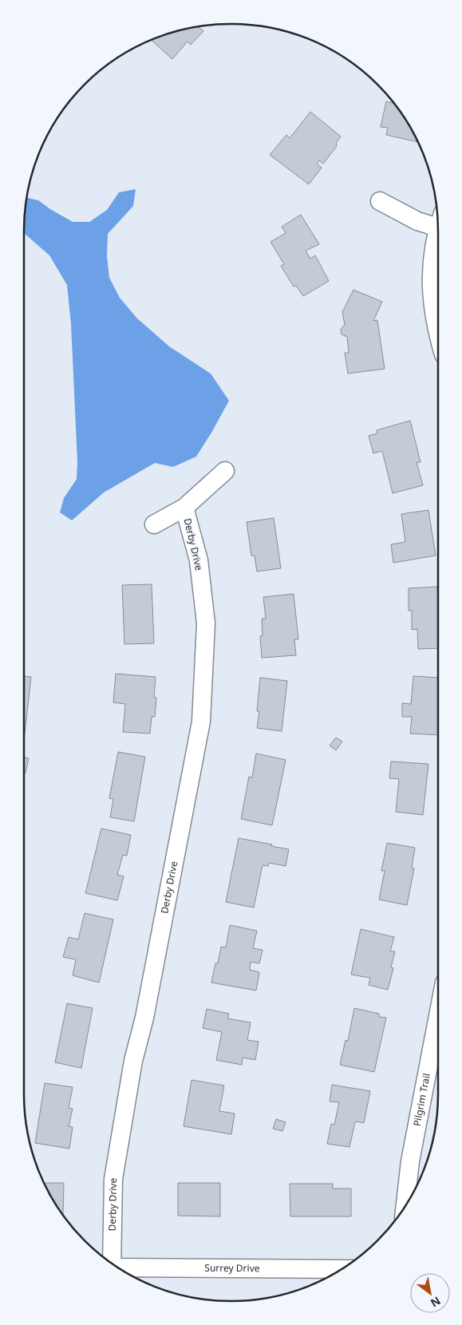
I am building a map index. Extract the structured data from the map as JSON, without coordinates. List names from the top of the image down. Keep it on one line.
{"streets":{"street":["Derby Drive","Pilgrim Trail","Surrey Drive"]},"north":"bottom right"}
